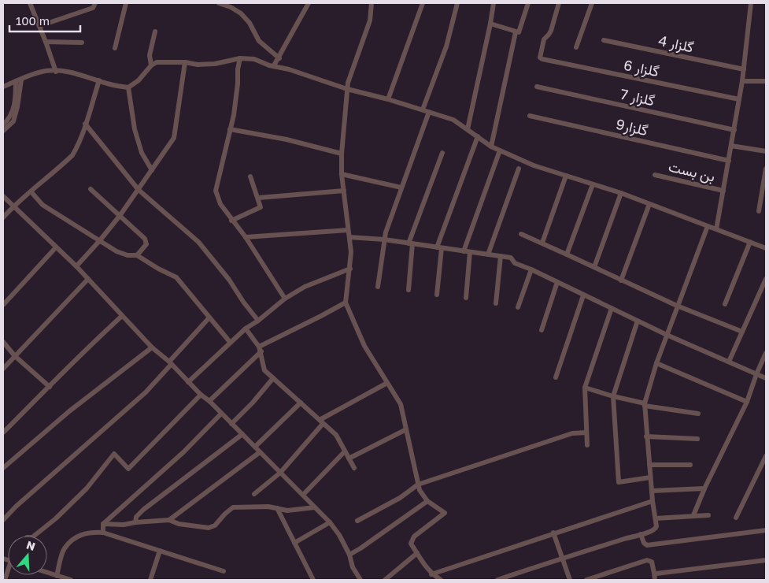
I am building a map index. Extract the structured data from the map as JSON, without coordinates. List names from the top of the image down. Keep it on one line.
{"streets":{"street":["گلزار 4","گلزار 6","گلزار 7","گلزار9","بن بست"]},"scale_bar":"100 m","north":"top"}
